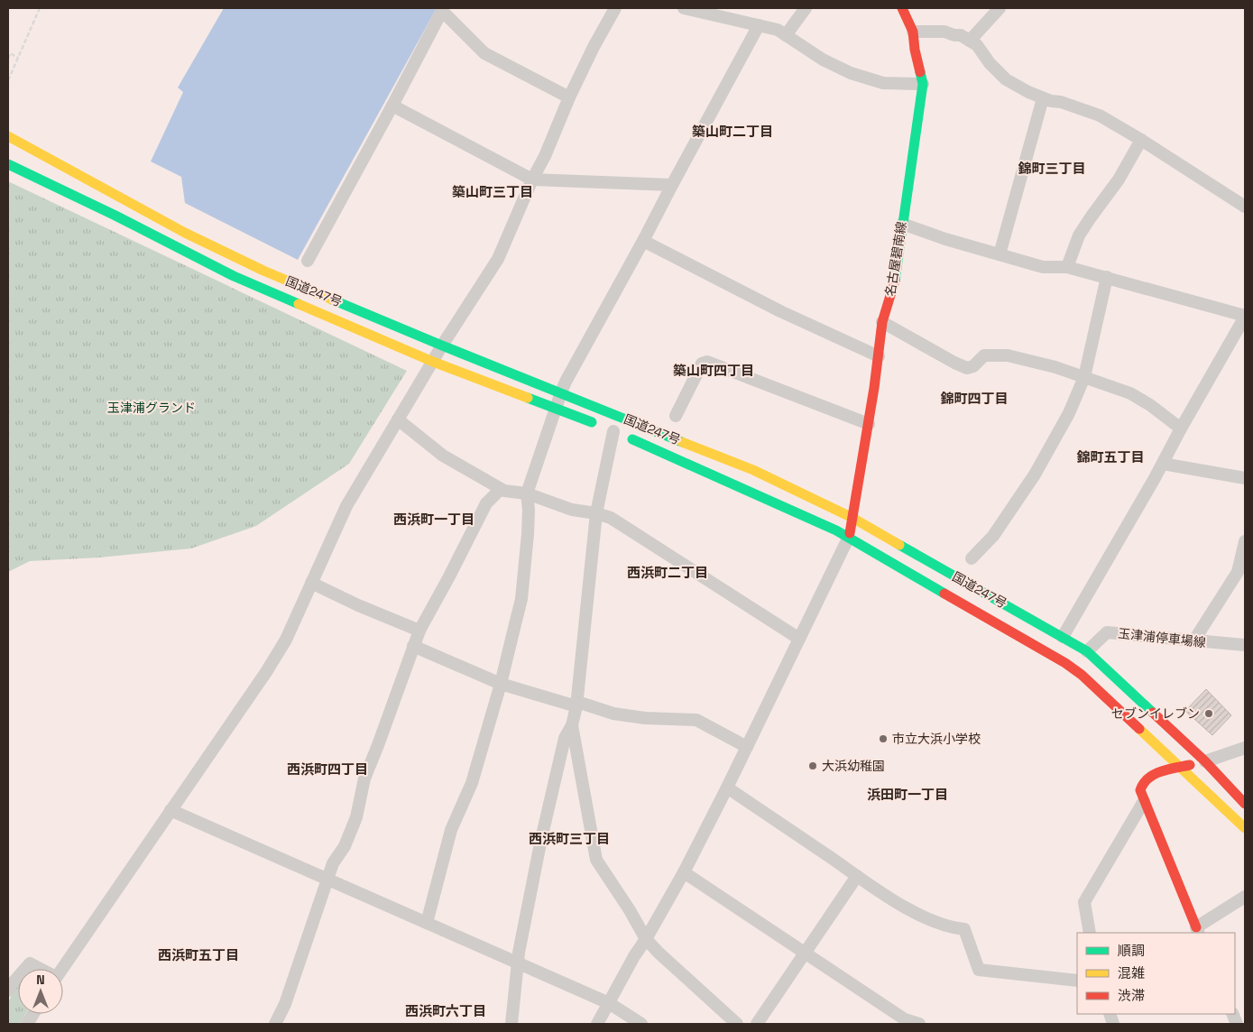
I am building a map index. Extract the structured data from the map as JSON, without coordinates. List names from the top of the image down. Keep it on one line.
{"streets":{"main road":["名古屋碧南線","国道247号"],"street":["玉津浦停車場線"]},"crossings":[["名古屋碧南線","国道247号"],["国道247号","玉津浦停車場線"]],"districts":["築山町二丁目","錦町三丁目","築山町三丁目","築山町四丁目","錦町四丁目","錦町五丁目","西浜町一丁目","西浜町二丁目","西浜町四丁目","浜田町一丁目","西浜町三丁目","西浜町五丁目","西浜町六丁目"],"parks":["玉津浦グランド"],"places":["セブンイレブン","市立大浜小学校","大浜幼稚園"],"legend":["順調","混雑","渋滞"],"north":"top"}
